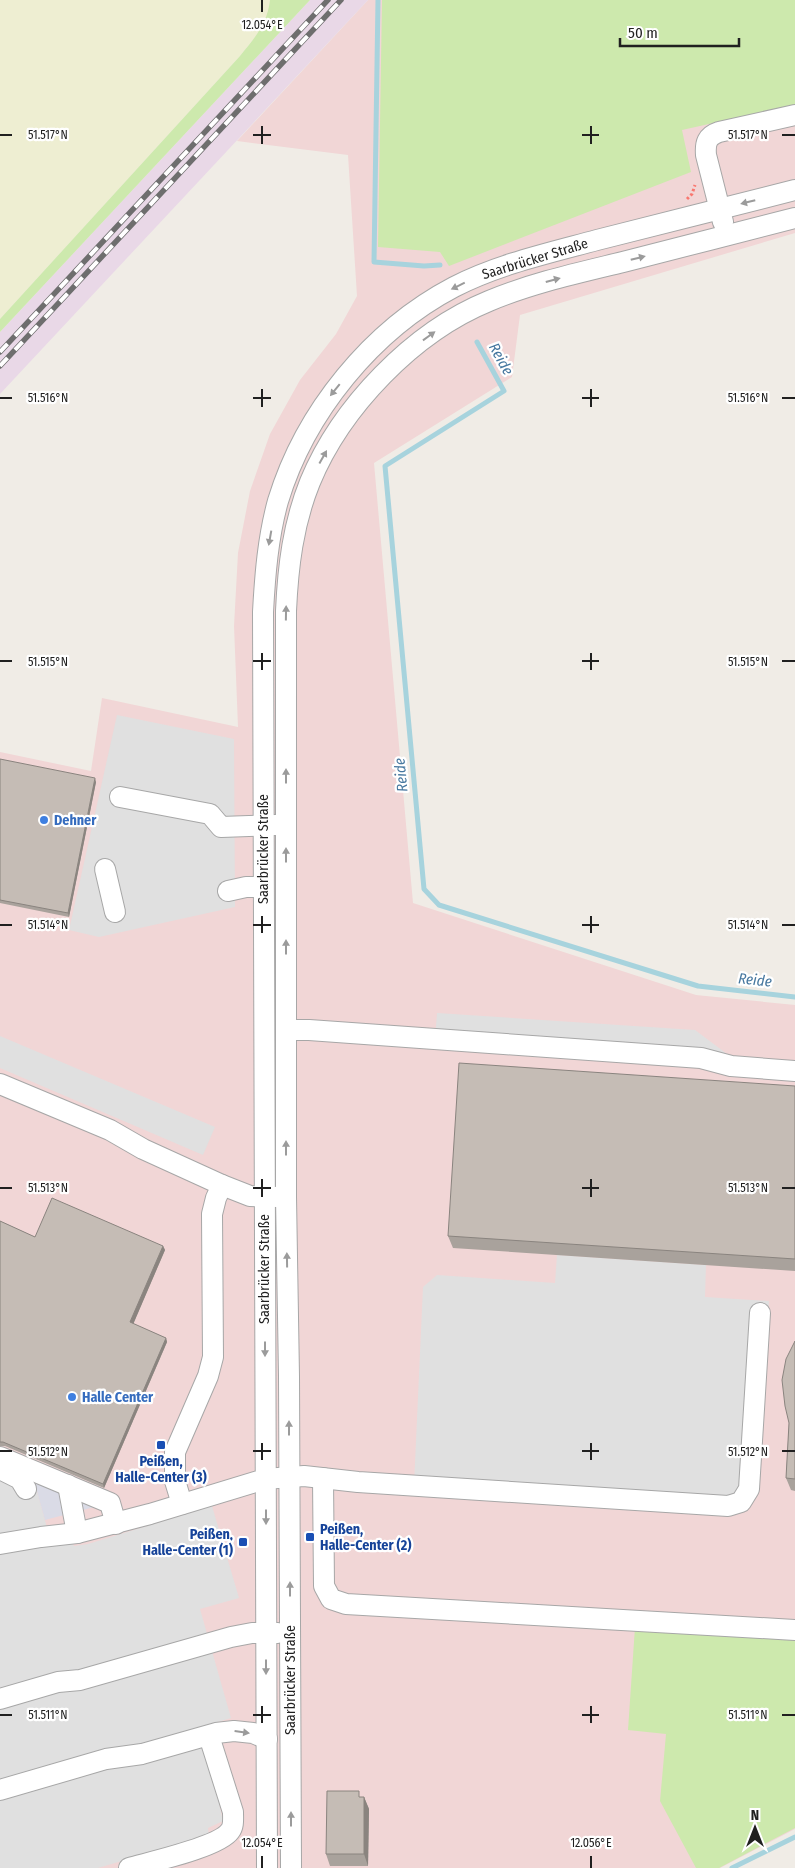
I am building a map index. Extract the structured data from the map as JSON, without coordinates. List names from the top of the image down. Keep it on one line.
{"streets":{"street":["Saarbrücker Straße"]},"water":["Reide"],"places":{"other":["Dehner","Halle Center"],"transit":["Peißen, Halle-Center (3)","Peißen, Halle-Center (2)","Peißen, Halle-Center (1)"]},"scale_bar":"50 m","north":"top","coordinates":["12.054°E","51.517°N","51.516°N","51.515°N","51.514°N","51.513°N","51.512°N","51.511°N","12.056°E"]}
